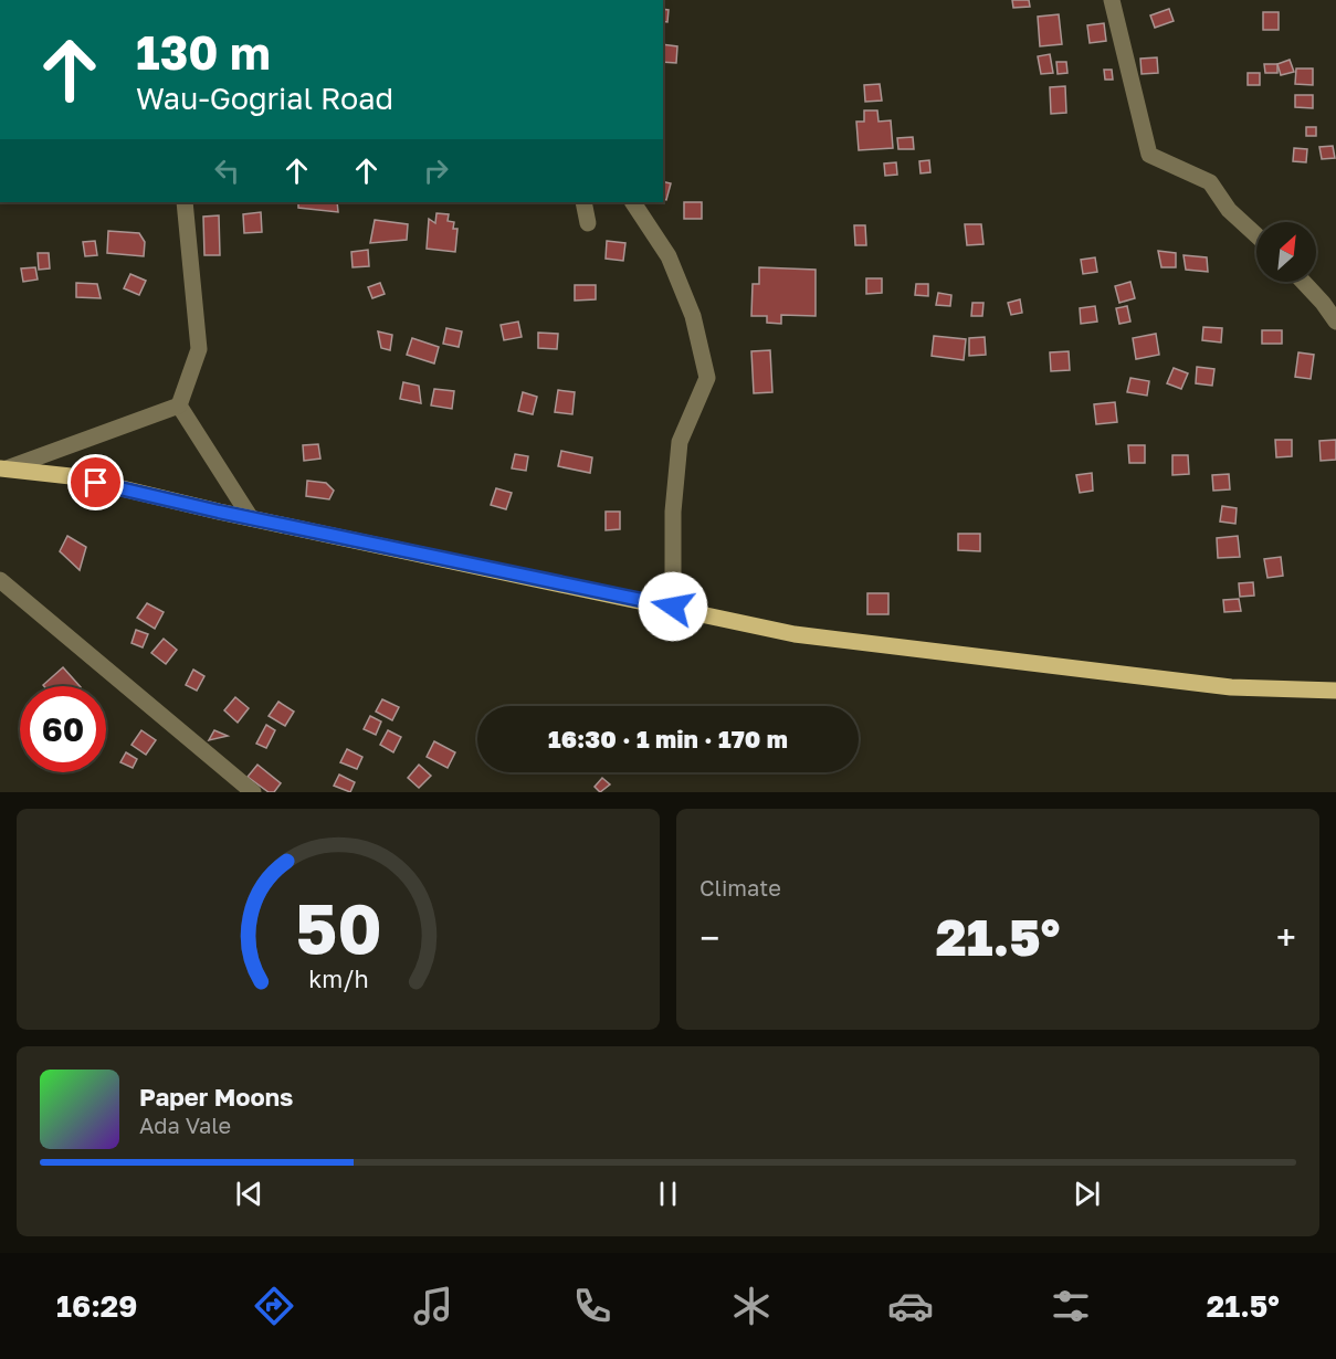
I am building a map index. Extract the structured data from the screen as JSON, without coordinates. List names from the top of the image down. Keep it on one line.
{"north":"top right","page":{"turn":["130 m","Wau-Gogrial Road"],"limit":"60","trip":"16:30 · 1 min · 170 m","tile":"Climate","heat":["−","21.5°","+"],"song":["Paper Moons","Ada Vale"],"tabs":["16:29","21.5°"],"gauge":["50","km/h"]}}
